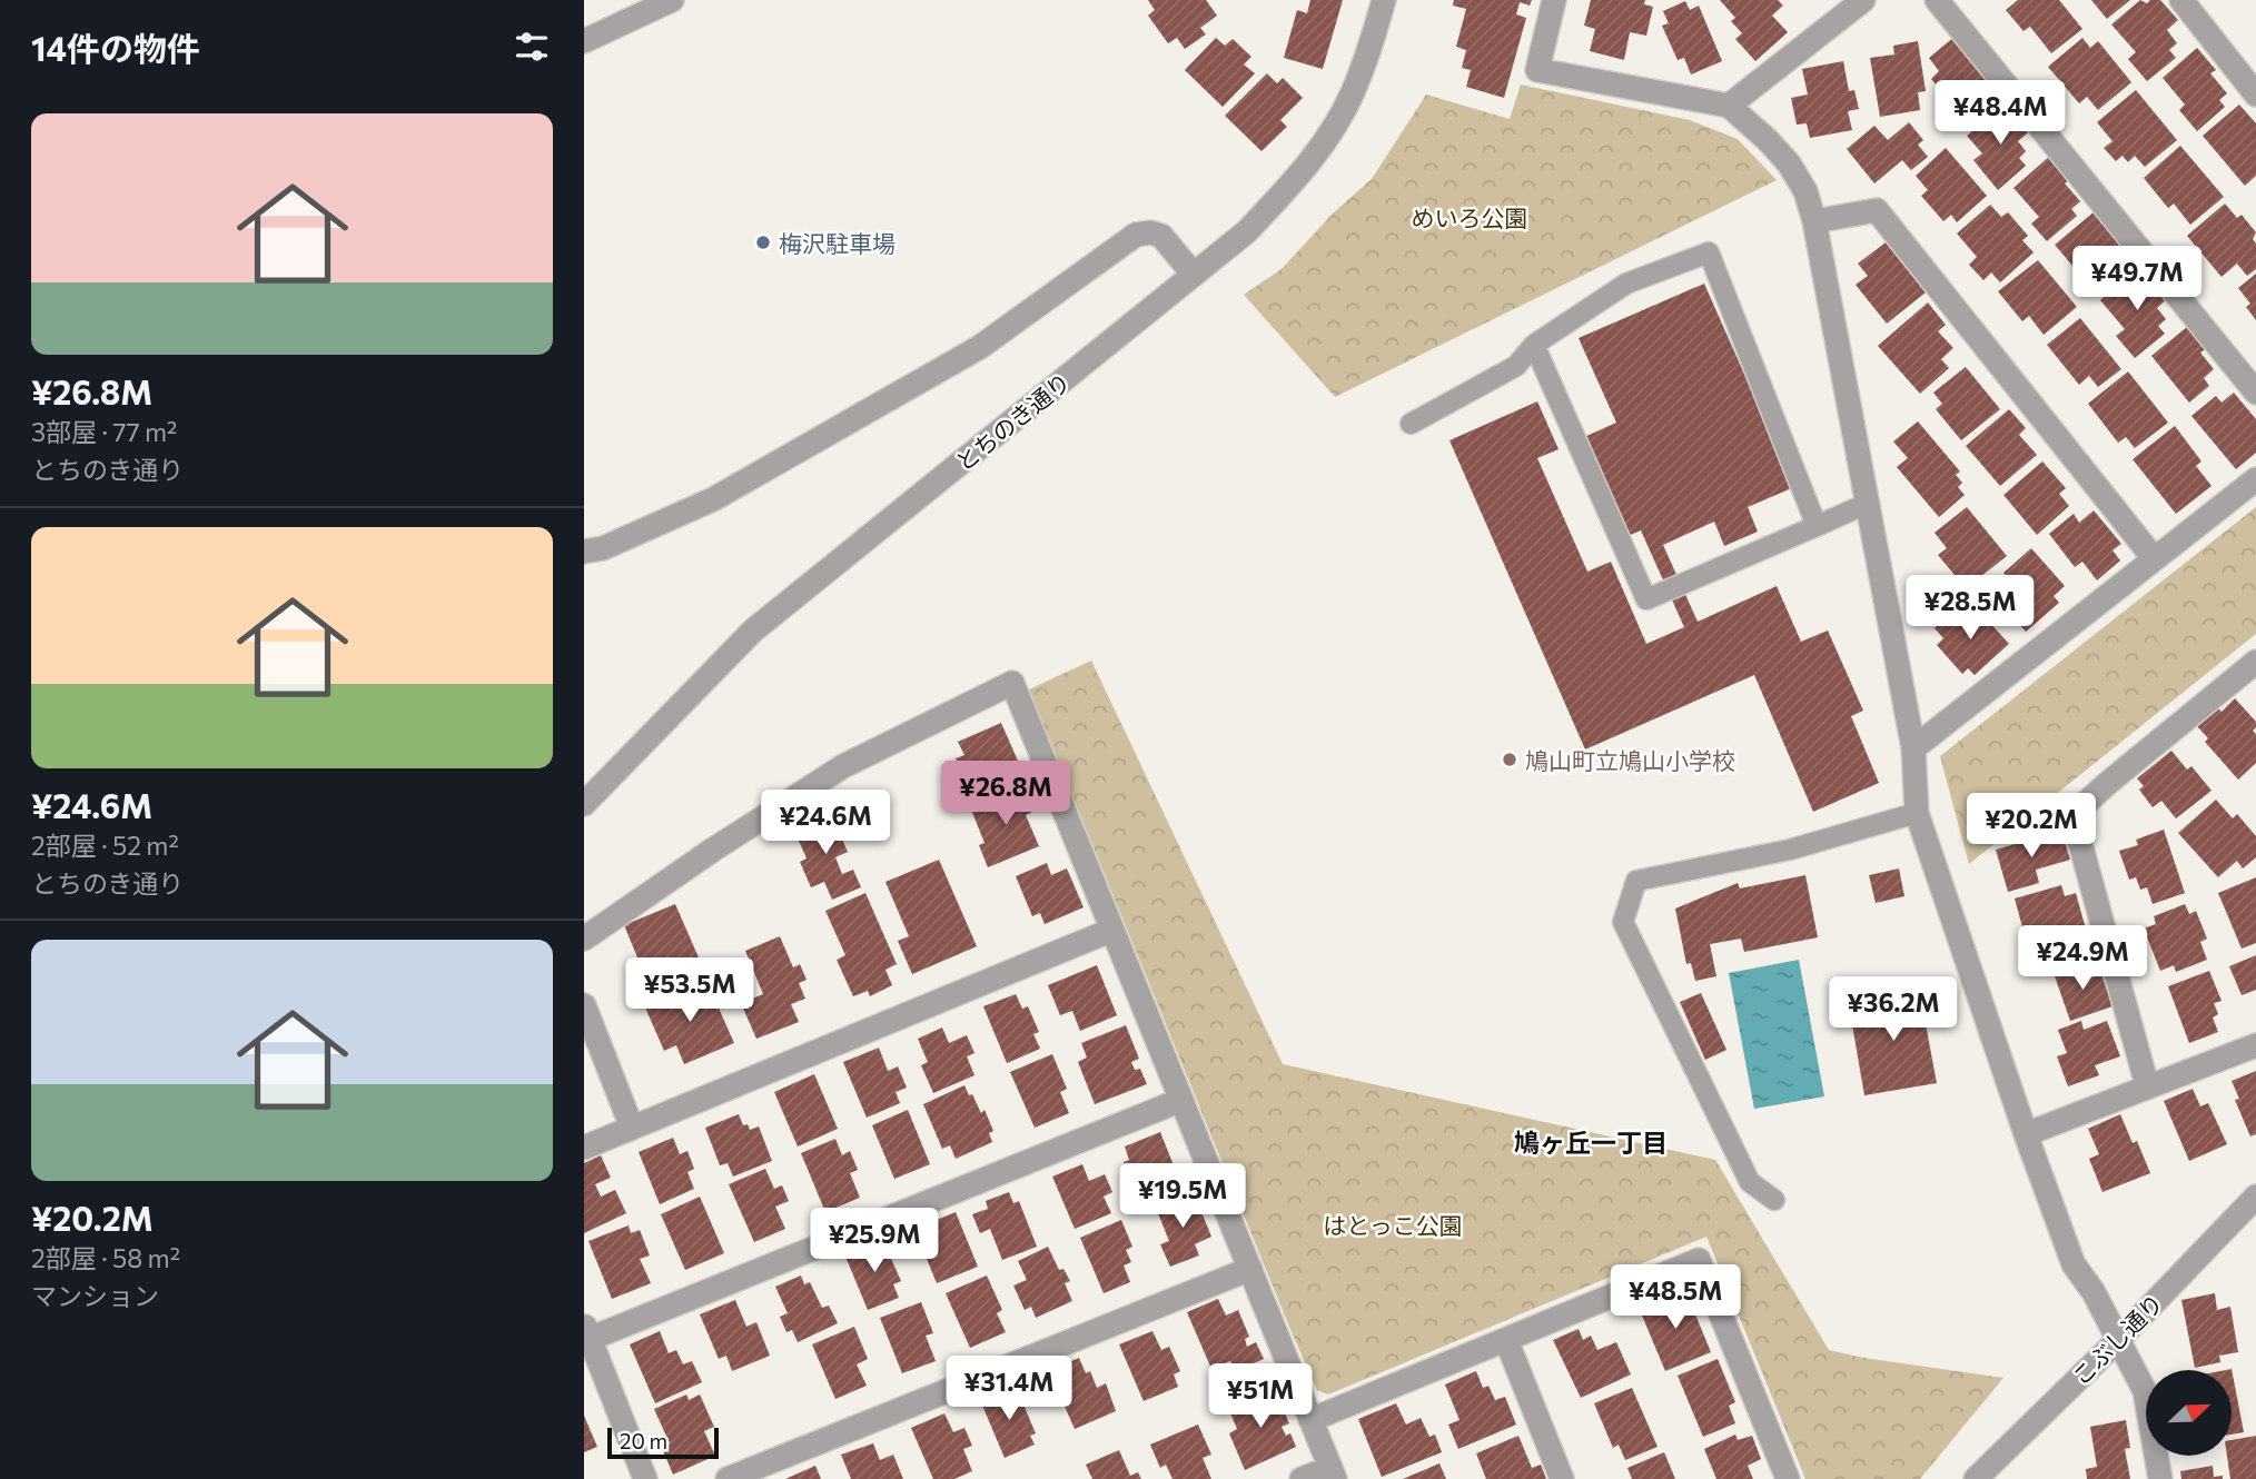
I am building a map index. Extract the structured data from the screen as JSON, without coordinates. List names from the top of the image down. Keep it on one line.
{"streets":{"street":["とちのき通り","こぶし通り"]},"districts":["鳩ヶ丘一丁目"],"parks":["めいろ公園","はとっこ公園"],"places":["梅沢駐車場","鳩山町立鳩山小学校"],"scale_bar":"20 m","north":"top right","page":{"heading":"14件の物件","price":["¥48.4M","¥49.7M","¥28.5M","¥26.8M","¥24.6M","¥20.2M","¥24.9M","¥53.5M","¥36.2M","¥19.5M","¥25.9M","¥48.5M","¥31.4M","¥51M"],"list":[{"name":"¥26.8M","note":"3部屋 · 77 m² · とちのき通り"},{"name":"¥24.6M","note":"2部屋 · 52 m² · とちのき通り"},{"name":"¥20.2M","note":"2部屋 · 58 m² · マンション"}],"scale":"20 m"}}
